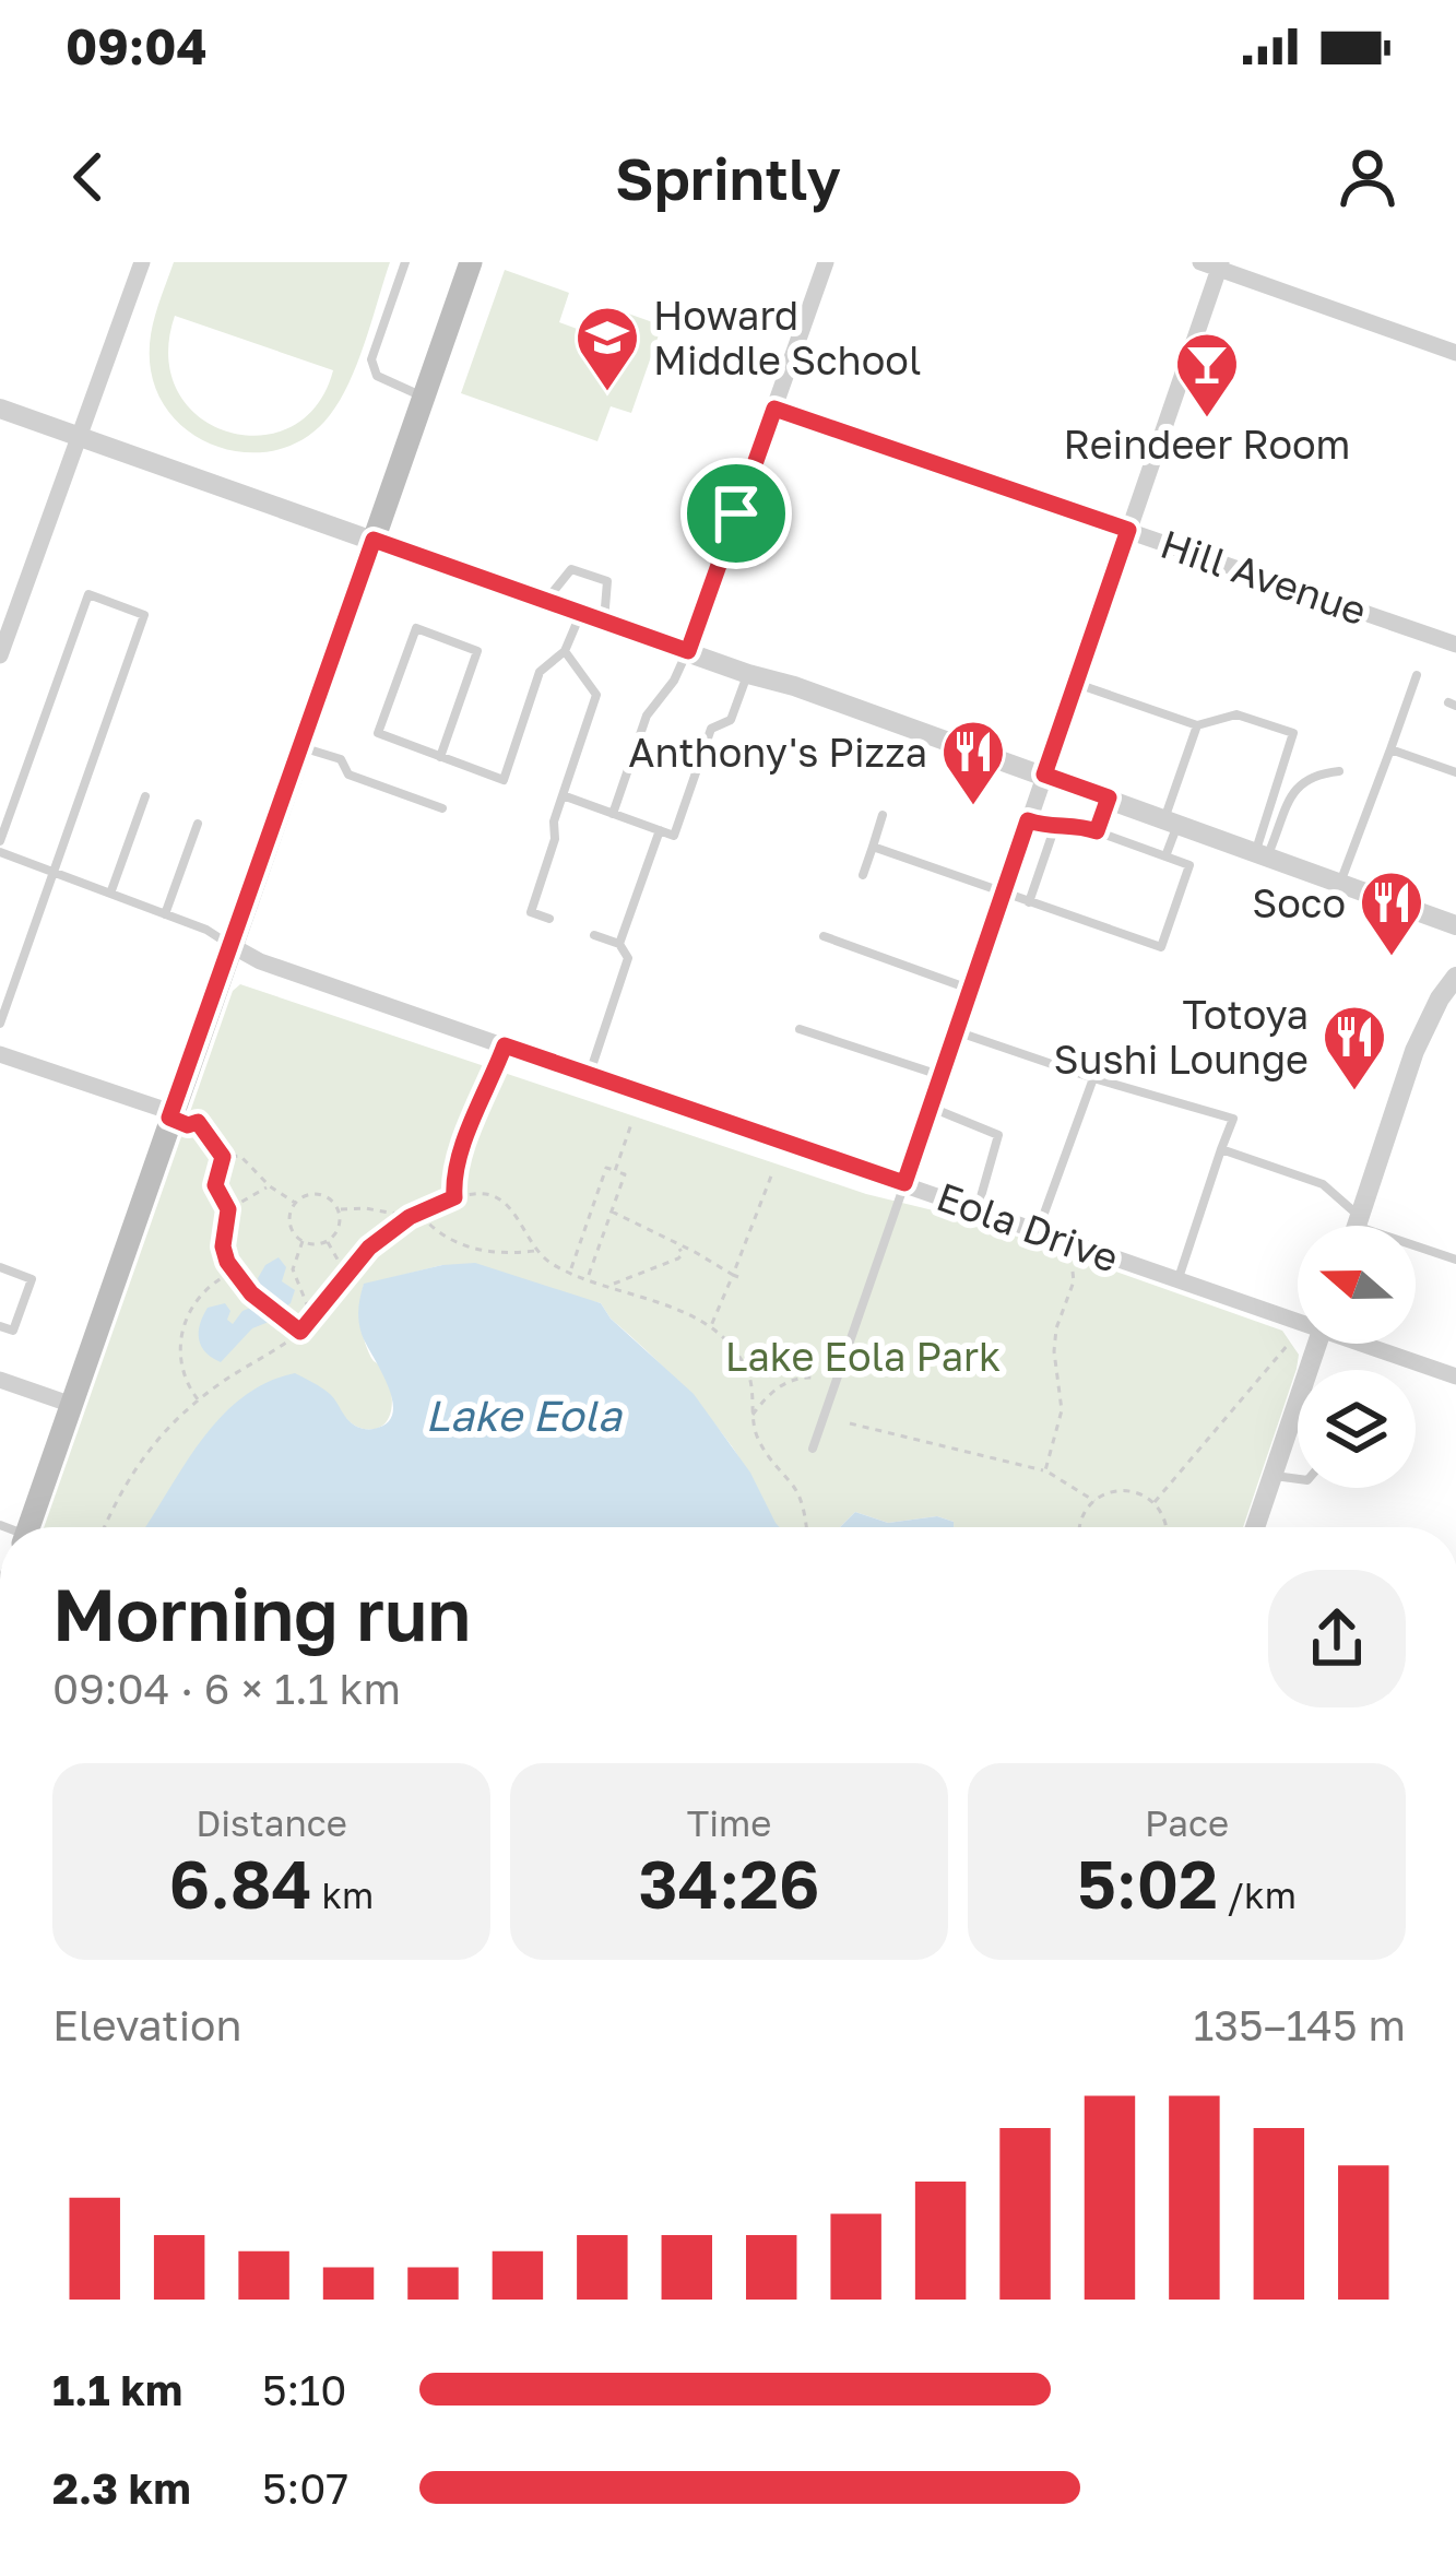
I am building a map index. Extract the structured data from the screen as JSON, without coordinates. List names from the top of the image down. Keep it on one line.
{"streets":{"street":["Hill Avenue","Eola Drive"]},"water":["Lake Eola"],"parks":["Lake Eola Park"],"places":{"school or university":["Howard Middle School"],"bar":["Reindeer Room"],"restaurant":["Anthony's Pizza","Soco","Totoya Sushi Lounge"]},"north":"left","page":{"status":"09:04","header":"Sprintly","heading":["Morning run","09:04 · 6 × 1.1 km"],"stats":[["Distance","6.84 km"],["Time","34:26"],["Pace","5:02 /km"]],"chart":["Elevation","135–145 m"],"list":[{"name":"1.1 km","note":"5:10"},{"name":"2.3 km","note":"5:07"}]}}
